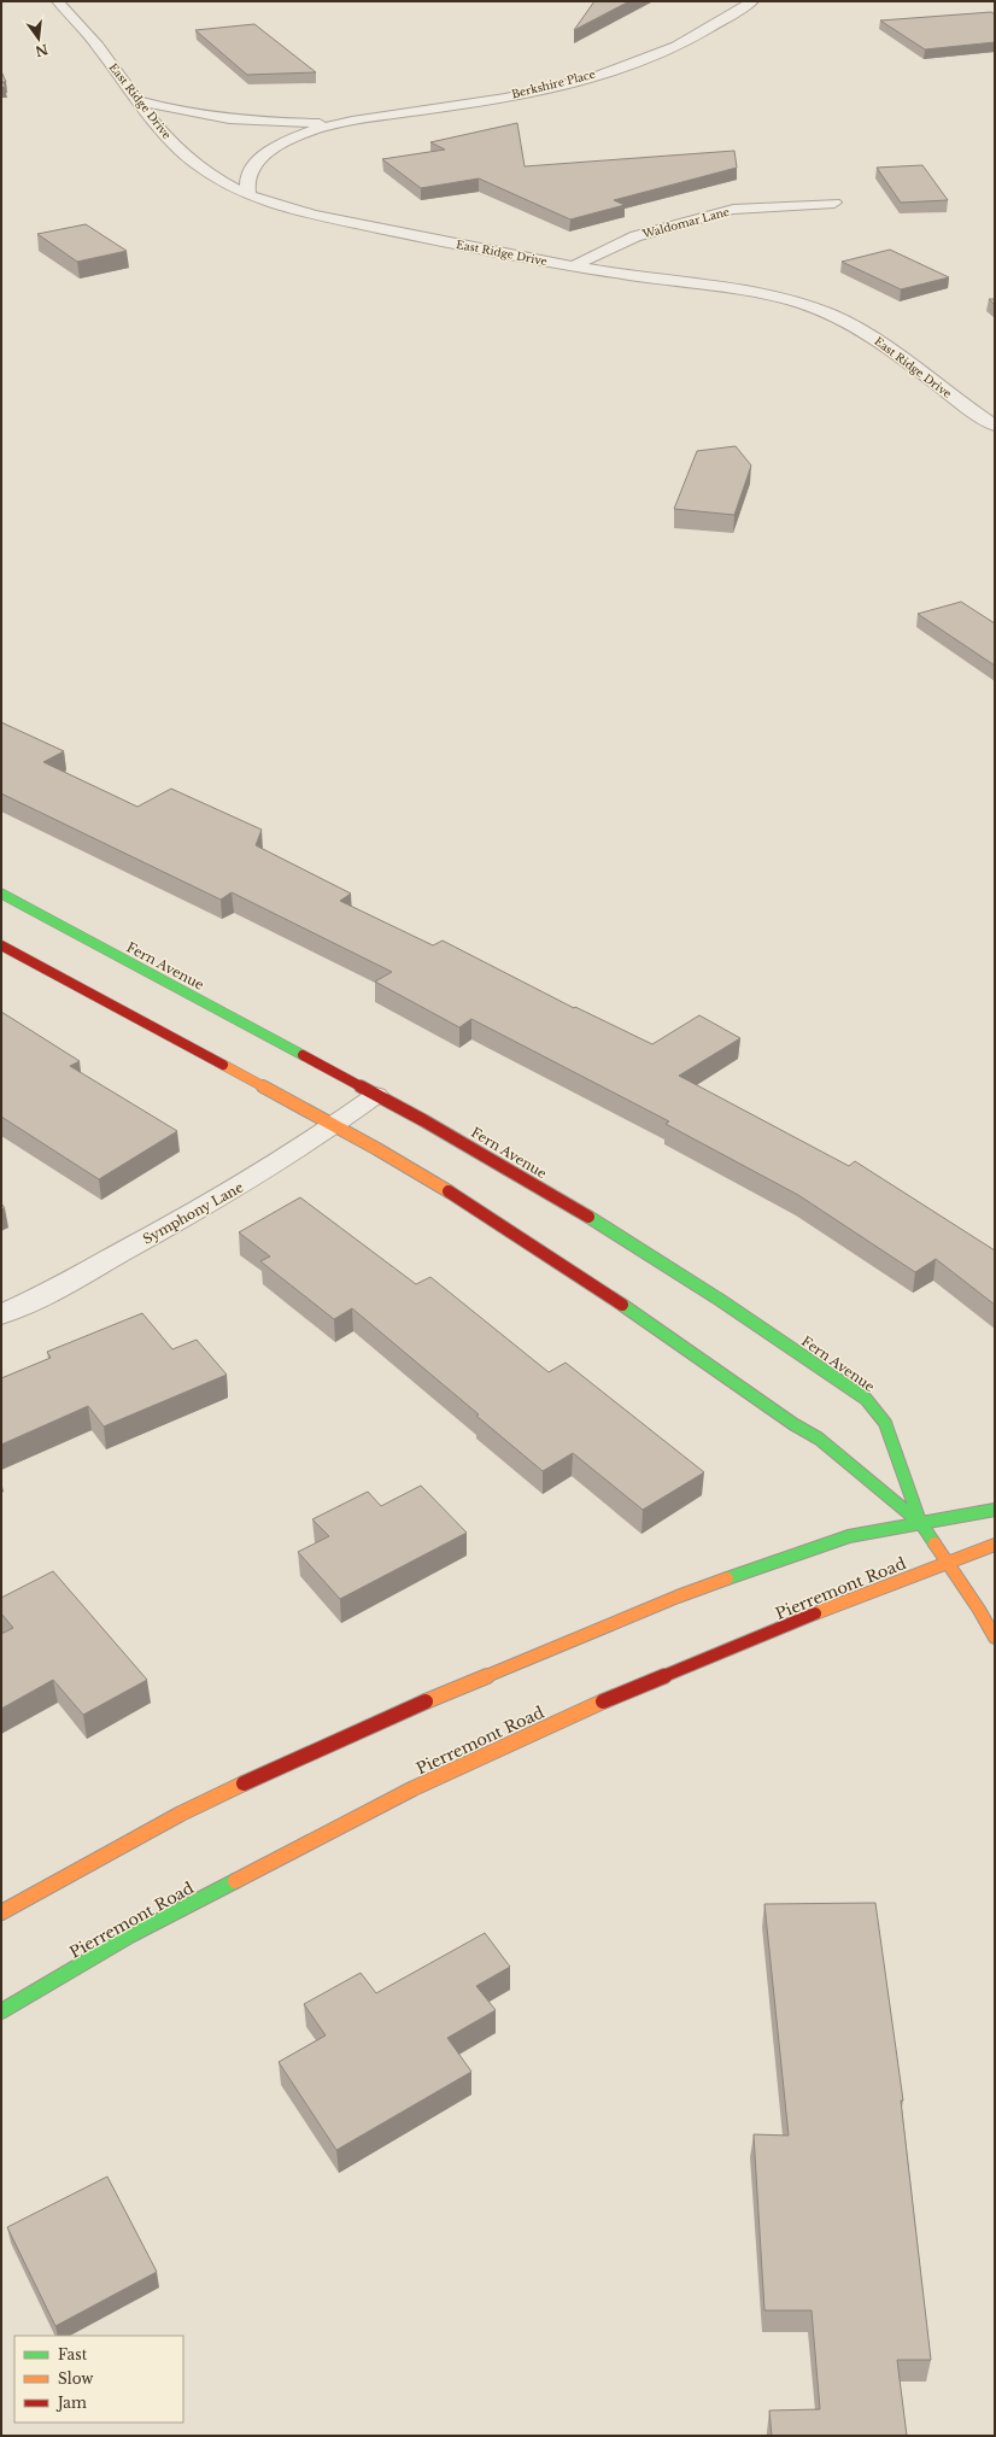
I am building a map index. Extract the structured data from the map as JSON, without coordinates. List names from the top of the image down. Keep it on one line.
{"streets":{"street":["Berkshire Place","East Ridge Drive","Waldomar Lane","Fern Avenue","Symphony Lane","Pierremont Road"]},"crossings":[["Berkshire Place","East Ridge Drive"],["East Ridge Drive","Waldomar Lane"],["Fern Avenue","Symphony Lane"],["Fern Avenue","Pierremont Road"]],"legend":["Fast","Slow","Jam"],"north":"bottom"}
